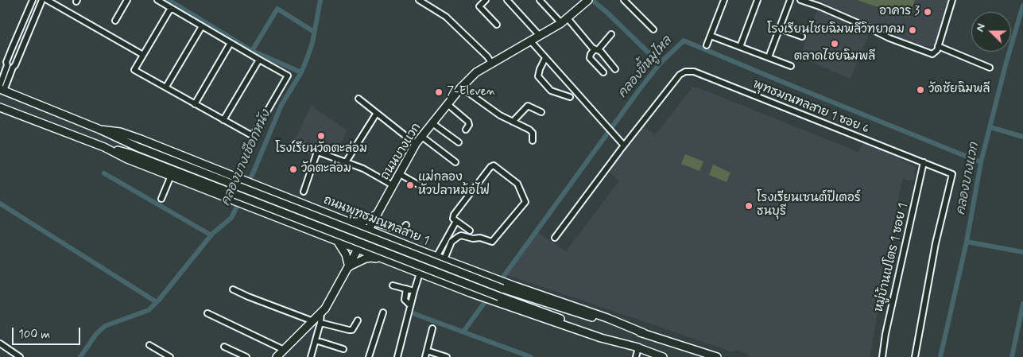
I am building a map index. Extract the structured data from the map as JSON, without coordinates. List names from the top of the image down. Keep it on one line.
{"streets":{"main road":["ถนนบางแวก","ถนนพุทธมณฑลสาย 1"],"street":["พุทธมณฑลสาย 1 ซอย 6","หมู่บ้านเปโตร 1 ซอย 1"]},"crossings":[["พุทธมณฑลสาย 1 ซอย 6","หมู่บ้านเปโตร 1 ซอย 1"],["ถนนบางแวก","ถนนพุทธมณฑลสาย 1"]],"water":["คลองขี้หมูไหล","คลองบางเชือกหนัง","คลองบางแวก"],"places":["อาคาร 3","โรงเรียนไชยฉิมพลีวิทยาคม","ตลาดไชยฉิมพลี","วัดชัยฉิมพลี","7-Eleven","โรงเรียนวัดตะล่อม","วัดตะล่อม","แม่กลอง หัวปลาหม้อไฟ","โรงเรียนเซนต์ปีเตอร์ ธนบุรี"],"scale_bar":"100 m","north":"left"}
